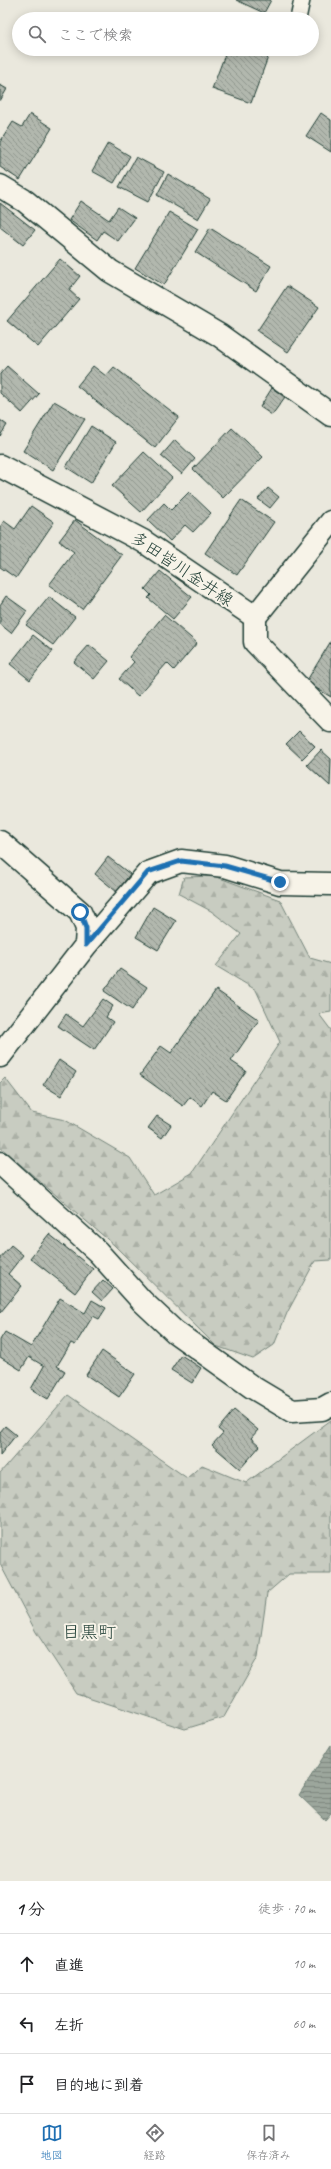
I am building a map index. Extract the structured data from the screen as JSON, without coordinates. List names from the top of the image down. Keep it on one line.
{"streets":{"street":["多田皆川金井線"]},"districts":["目黒町"],"page":{"search":"ここで検索","heading":["1 分","徒歩 · 70 m"],"list":[["直進","10 m"],["左折","60 m"],"目的地に到着"],"nav":["地図","経路","保存済み"]}}
